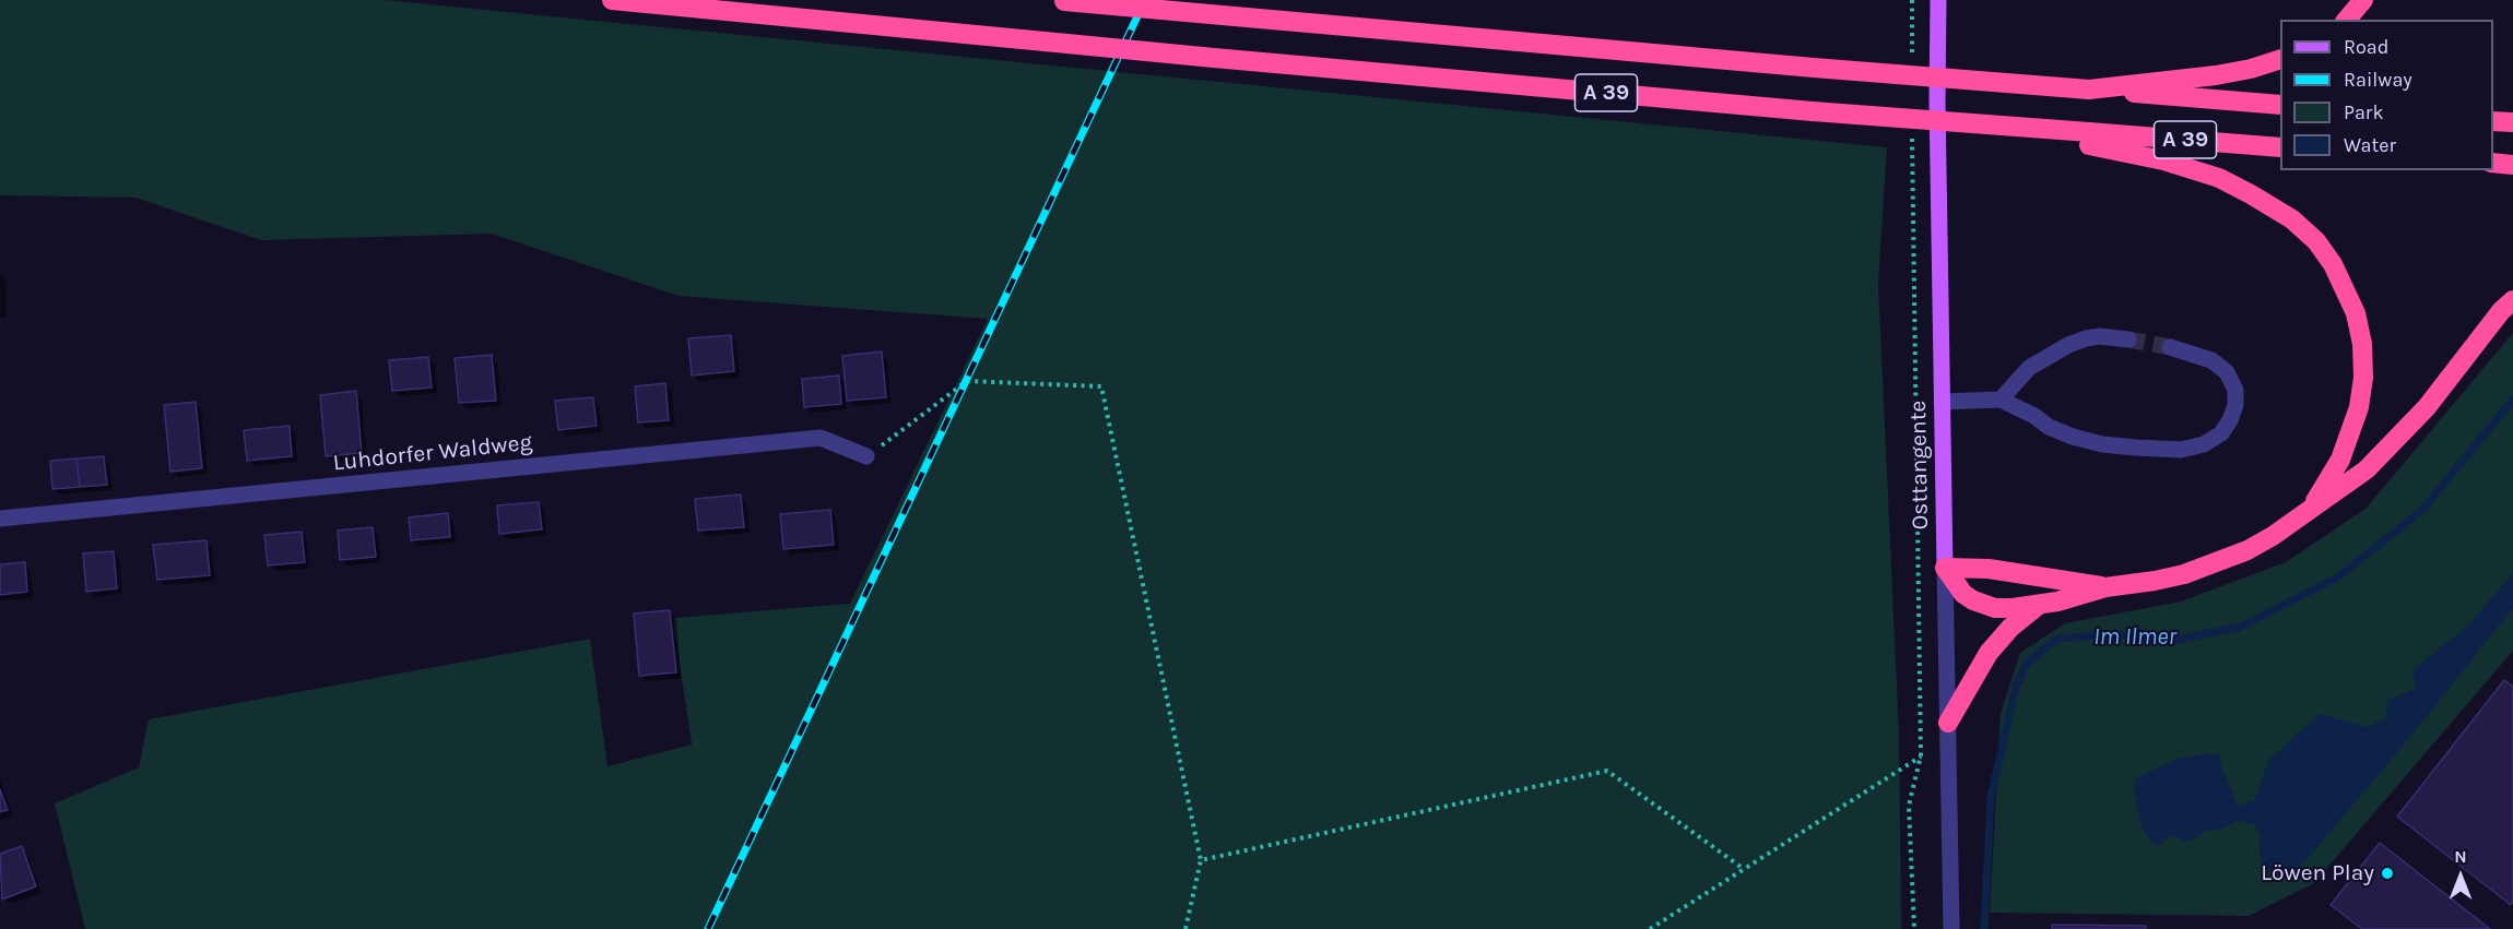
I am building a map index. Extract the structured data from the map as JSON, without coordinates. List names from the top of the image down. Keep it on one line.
{"streets":{"highway":["A 39"],"main road":["Osttangente"],"street":["Luhdorfer Waldweg"]},"water":["Im Ilmer"],"places":["Löwen Play"],"legend":["Road","Railway","Park","Water"],"north":"top"}
